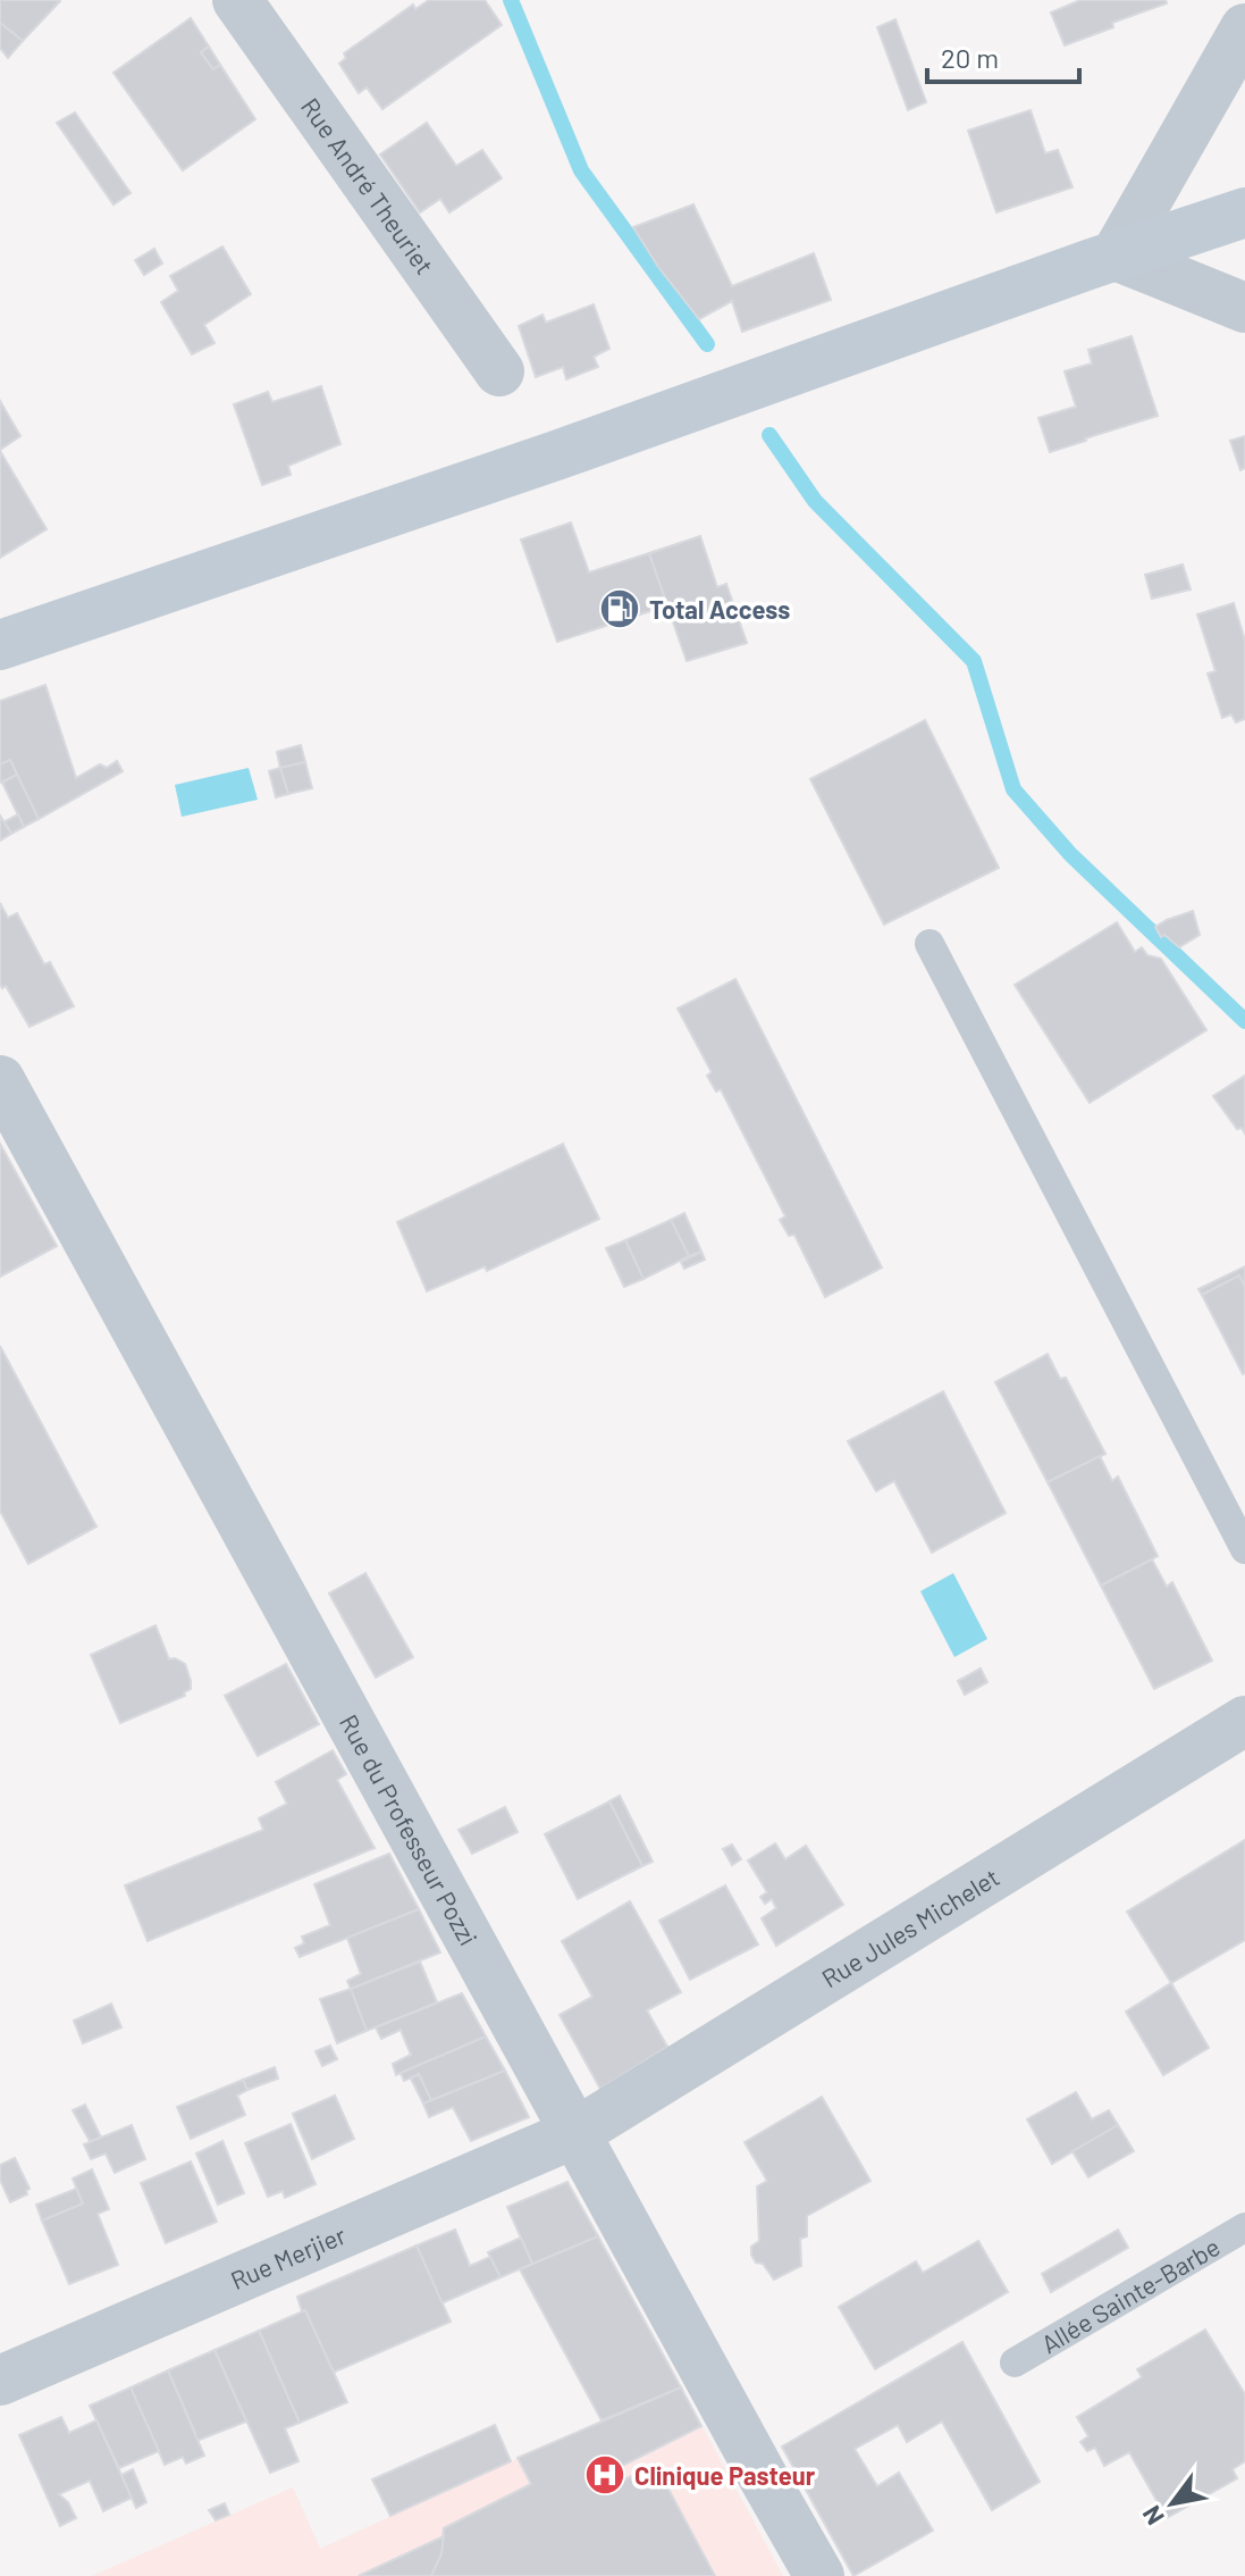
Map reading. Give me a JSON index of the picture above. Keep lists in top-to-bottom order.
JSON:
{
  "streets": {
    "street": [
      "Rue André Theuriet",
      "Rue du Professeur Pozzi",
      "Rue Jules Michelet",
      "Rue Merjier"
    ],
    "lane": ["Allée Sainte-Barbe"]
  },
  "crossings": [
    ["Rue du Professeur Pozzi", "Rue Jules Michelet"],
    ["Rue du Professeur Pozzi", "Rue Merjier"],
    ["Rue Jules Michelet", "Rue Merjier"]
  ],
  "places": {
    "fuel station": ["Total Access"],
    "hospital": ["Clinique Pasteur"]
  },
  "scale_bar": "20 m",
  "north": "bottom left"
}
